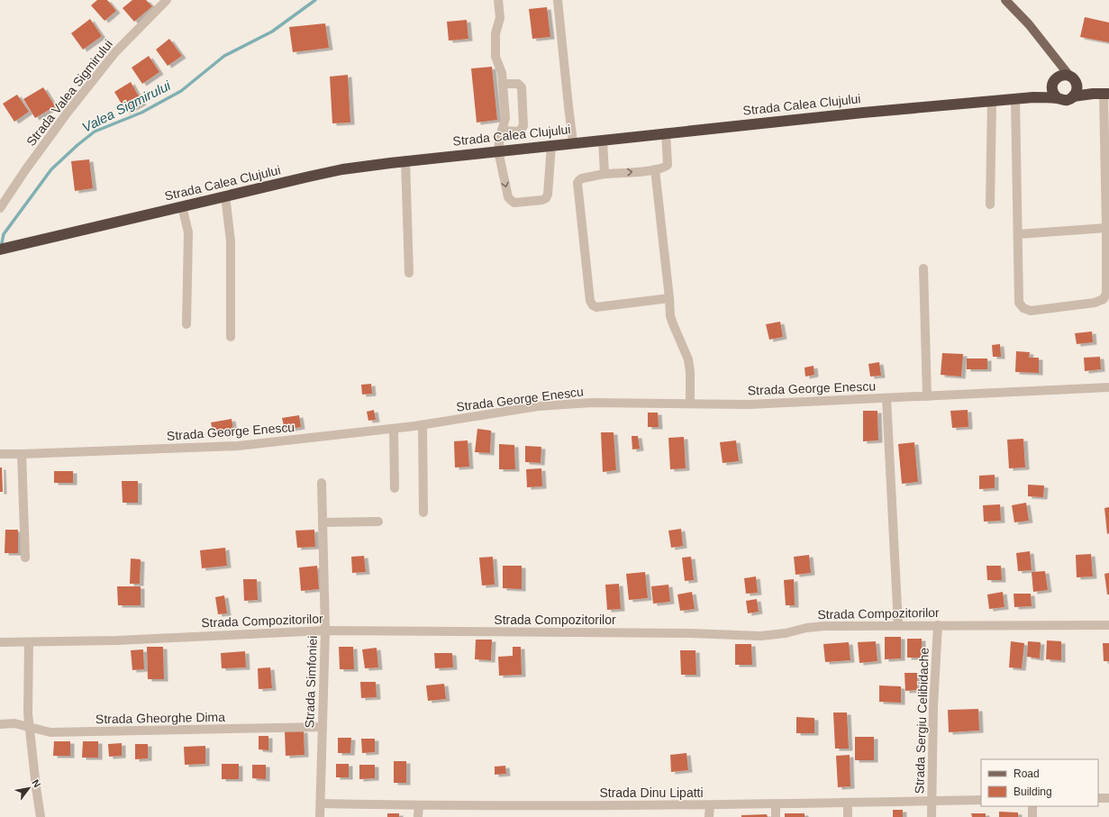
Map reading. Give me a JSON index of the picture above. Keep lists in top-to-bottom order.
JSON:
{
  "streets": {
    "highway": ["Strada Calea Clujului"],
    "street": [
      "Strada Valea Sigmirului",
      "Strada George Enescu",
      "Strada Compozitorilor",
      "Strada Simfoniei",
      "Strada Gheorghe Dima",
      "Strada Sergiu Celibidache",
      "Strada Dinu Lipatti"
    ]
  },
  "crossings": [
    ["Strada Compozitorilor", "Strada Simfoniei"],
    ["Strada Compozitorilor", "Strada Sergiu Celibidache"],
    ["Strada Simfoniei", "Strada Gheorghe Dima"],
    ["Strada Simfoniei", "Strada Dinu Lipatti"],
    ["Strada Sergiu Celibidache", "Strada Dinu Lipatti"]
  ],
  "water": ["Valea Sigmirului"],
  "legend": ["Road", "Building"],
  "north": "top right"
}
